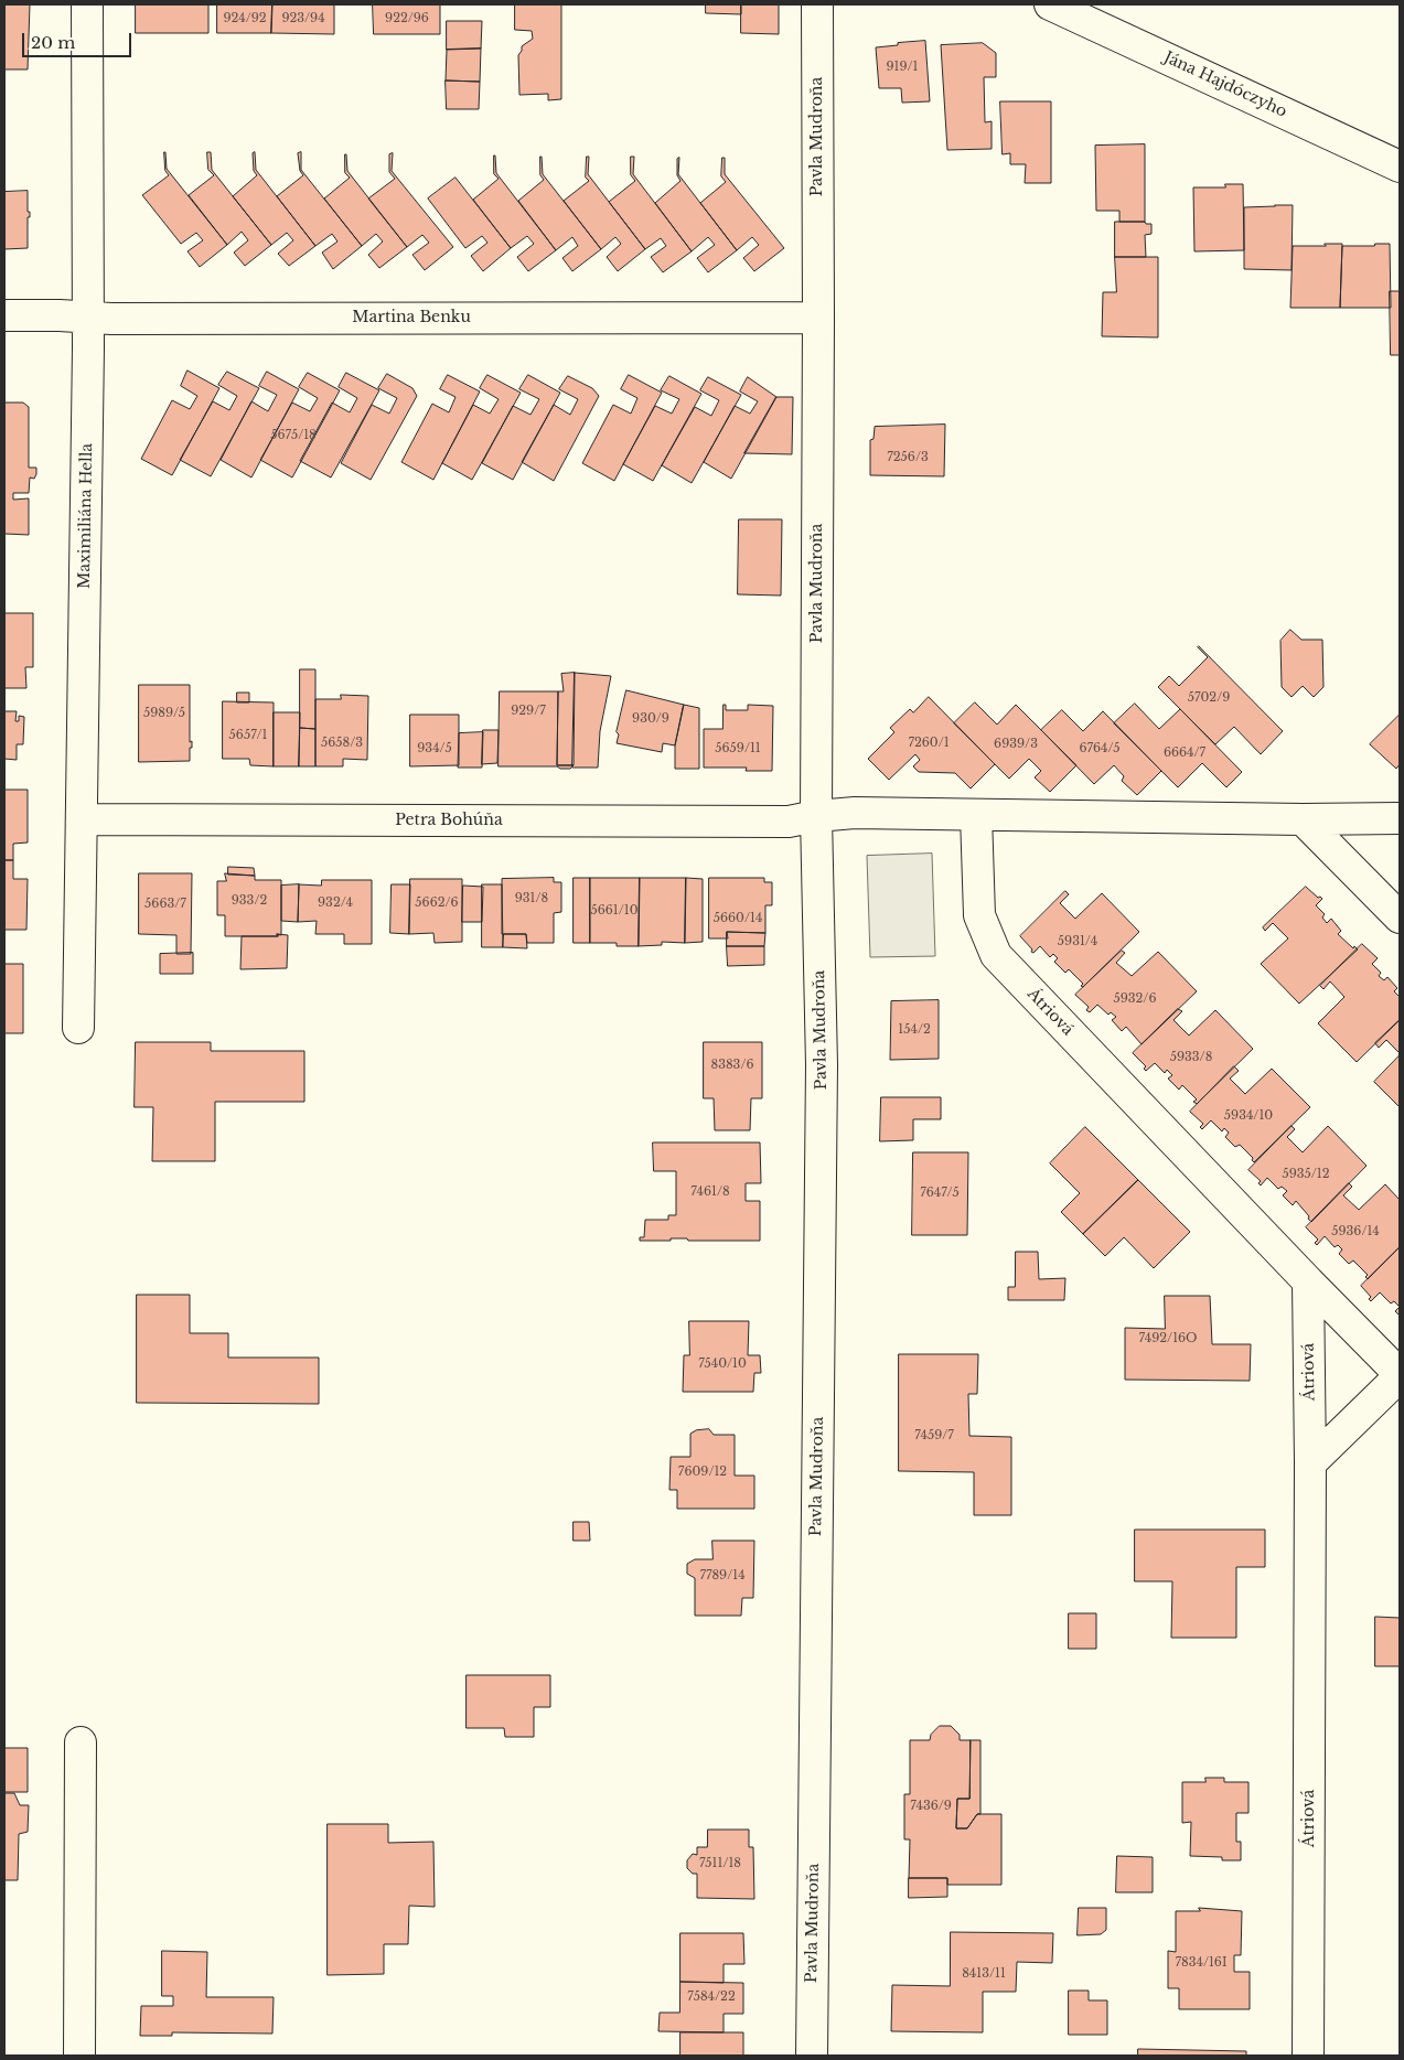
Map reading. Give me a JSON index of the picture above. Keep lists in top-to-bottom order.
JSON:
{
  "streets": {
    "street": [
      "Jána Hajdóczyho",
      "Pavla Mudroňa",
      "Martina Benku",
      "Maximiliána Hella",
      "Petra Bohúňa",
      "Átriová"
    ]
  },
  "crossings": [
    ["Pavla Mudroňa", "Martina Benku"],
    ["Pavla Mudroňa", "Petra Bohúňa"],
    ["Martina Benku", "Maximiliána Hella"],
    ["Maximiliána Hella", "Petra Bohúňa"]
  ],
  "house_numbers": [
    "924/92",
    "923/94",
    "922/96",
    "919/1",
    "5675/18",
    "7256/3",
    "5702/9",
    "929/7",
    "5989/5",
    "930/9",
    "5657/1",
    "5658/3",
    "7260/1",
    "6939/3",
    "934/5",
    "5659/11",
    "6764/5",
    "6664/7",
    "931/8",
    "933/2",
    "932/4",
    "5662/6",
    "5663/7",
    "5661/10",
    "5660/14",
    "5931/4",
    "5932/6",
    "154/2",
    "5933/8",
    "8383/6",
    "5934/10",
    "5935/12",
    "7461/8",
    "7647/5",
    "5936/14",
    "7492/16O",
    "7540/10",
    "7459/7",
    "7609/12",
    "7789/14",
    "7436/9",
    "7511/18",
    "7834/16I",
    "8413/11",
    "7584/22"
  ],
  "scale_bar": "20 m"
}
